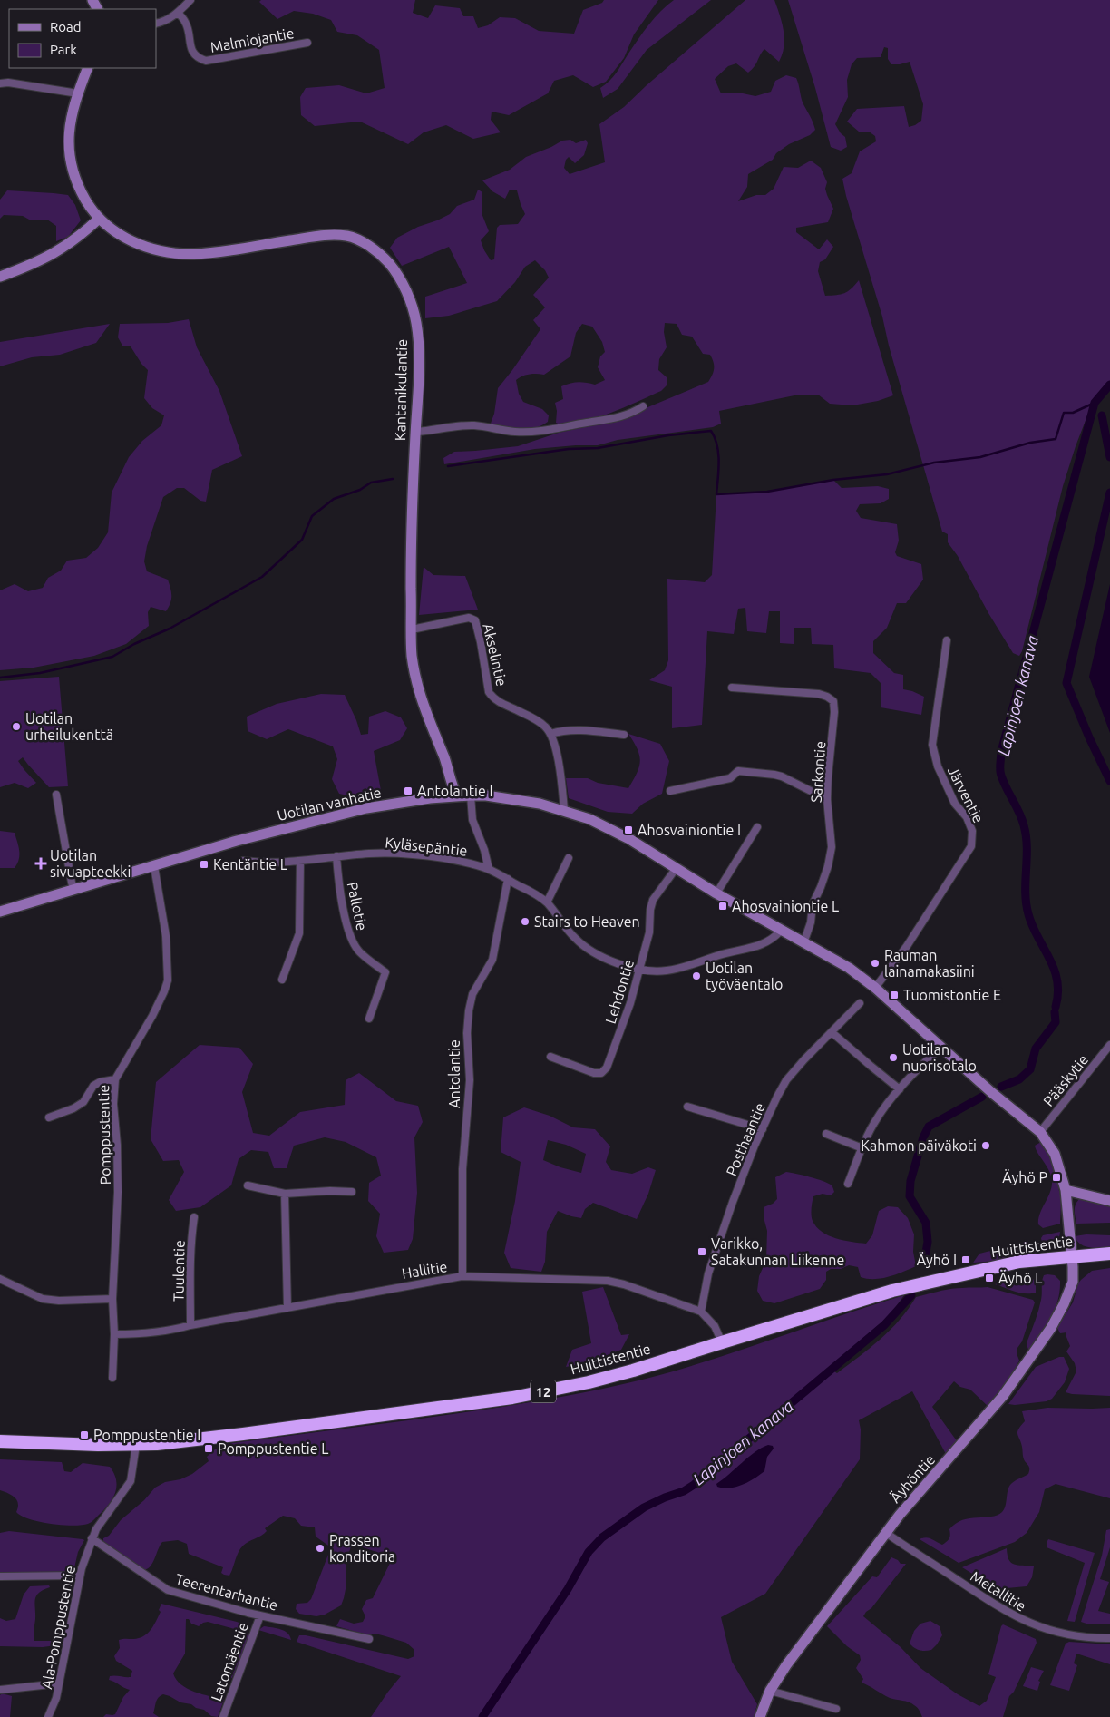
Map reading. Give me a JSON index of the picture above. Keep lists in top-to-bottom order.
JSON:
{
  "streets": {
    "highway": ["Huittistentie", "12"],
    "main road": ["Kantanikulantie", "Uotilan vanhatie", "Äyhöntie"],
    "street": [
      "Malmiojantie",
      "Akselintie",
      "Sarkontie",
      "Järventie",
      "Kyläsepäntie",
      "Pallotie",
      "Lehdontie",
      "Antolantie",
      "Pääskytie",
      "Pomppustentie",
      "Posthaantie",
      "Hallitie",
      "Tuulentie",
      "Metallitie",
      "Teerentarhantie",
      "Ala-Pomppustentie",
      "Latomäentie"
    ]
  },
  "crossings": [
    ["Kantanikulantie", "Akselintie"],
    ["Kantanikulantie", "Uotilan vanhatie"],
    ["Sarkontie", "Uotilan vanhatie"],
    ["Järventie", "Uotilan vanhatie"],
    ["Uotilan vanhatie", "Kyläsepäntie"],
    ["Uotilan vanhatie", "Lehdontie"],
    ["Uotilan vanhatie", "Pääskytie"],
    ["Uotilan vanhatie", "Pomppustentie"],
    ["Uotilan vanhatie", "Huittistentie"],
    ["Uotilan vanhatie", "Äyhöntie"],
    ["Kyläsepäntie", "Pallotie"],
    ["Kyläsepäntie", "Lehdontie"],
    ["Kyläsepäntie", "Antolantie"],
    ["Antolantie", "Hallitie"],
    ["Pomppustentie", "Hallitie"],
    ["Posthaantie", "Hallitie"],
    ["Huittistentie", "Hallitie"],
    ["Huittistentie", "Äyhöntie"],
    ["Huittistentie", "Ala-Pomppustentie"],
    ["Hallitie", "Tuulentie"],
    ["Äyhöntie", "Metallitie"],
    ["Teerentarhantie", "Ala-Pomppustentie"],
    ["Teerentarhantie", "Latomäentie"]
  ],
  "water": ["Lapinjoen kanava"],
  "places": {
    "other": [
      "Uotilan urheilukenttä",
      "Stairs to Heaven",
      "Rauman lainamakasiini",
      "Uotilan työväentalo",
      "Uotilan nuorisotalo",
      "Kahmon päiväkoti",
      "Prassen konditoria"
    ],
    "transit": [
      "Antolantie I",
      "Ahosvainiontie I",
      "Kentäntie L",
      "Ahosvainiontie L",
      "Tuomistontie E",
      "Äyhö P",
      "Varikko, Satakunnan Liikenne",
      "Äyhö I",
      "Äyhö L",
      "Pomppustentie I",
      "Pomppustentie L"
    ],
    "health": ["Uotilan sivuapteekki"]
  },
  "legend": ["Road", "Park"]
}
